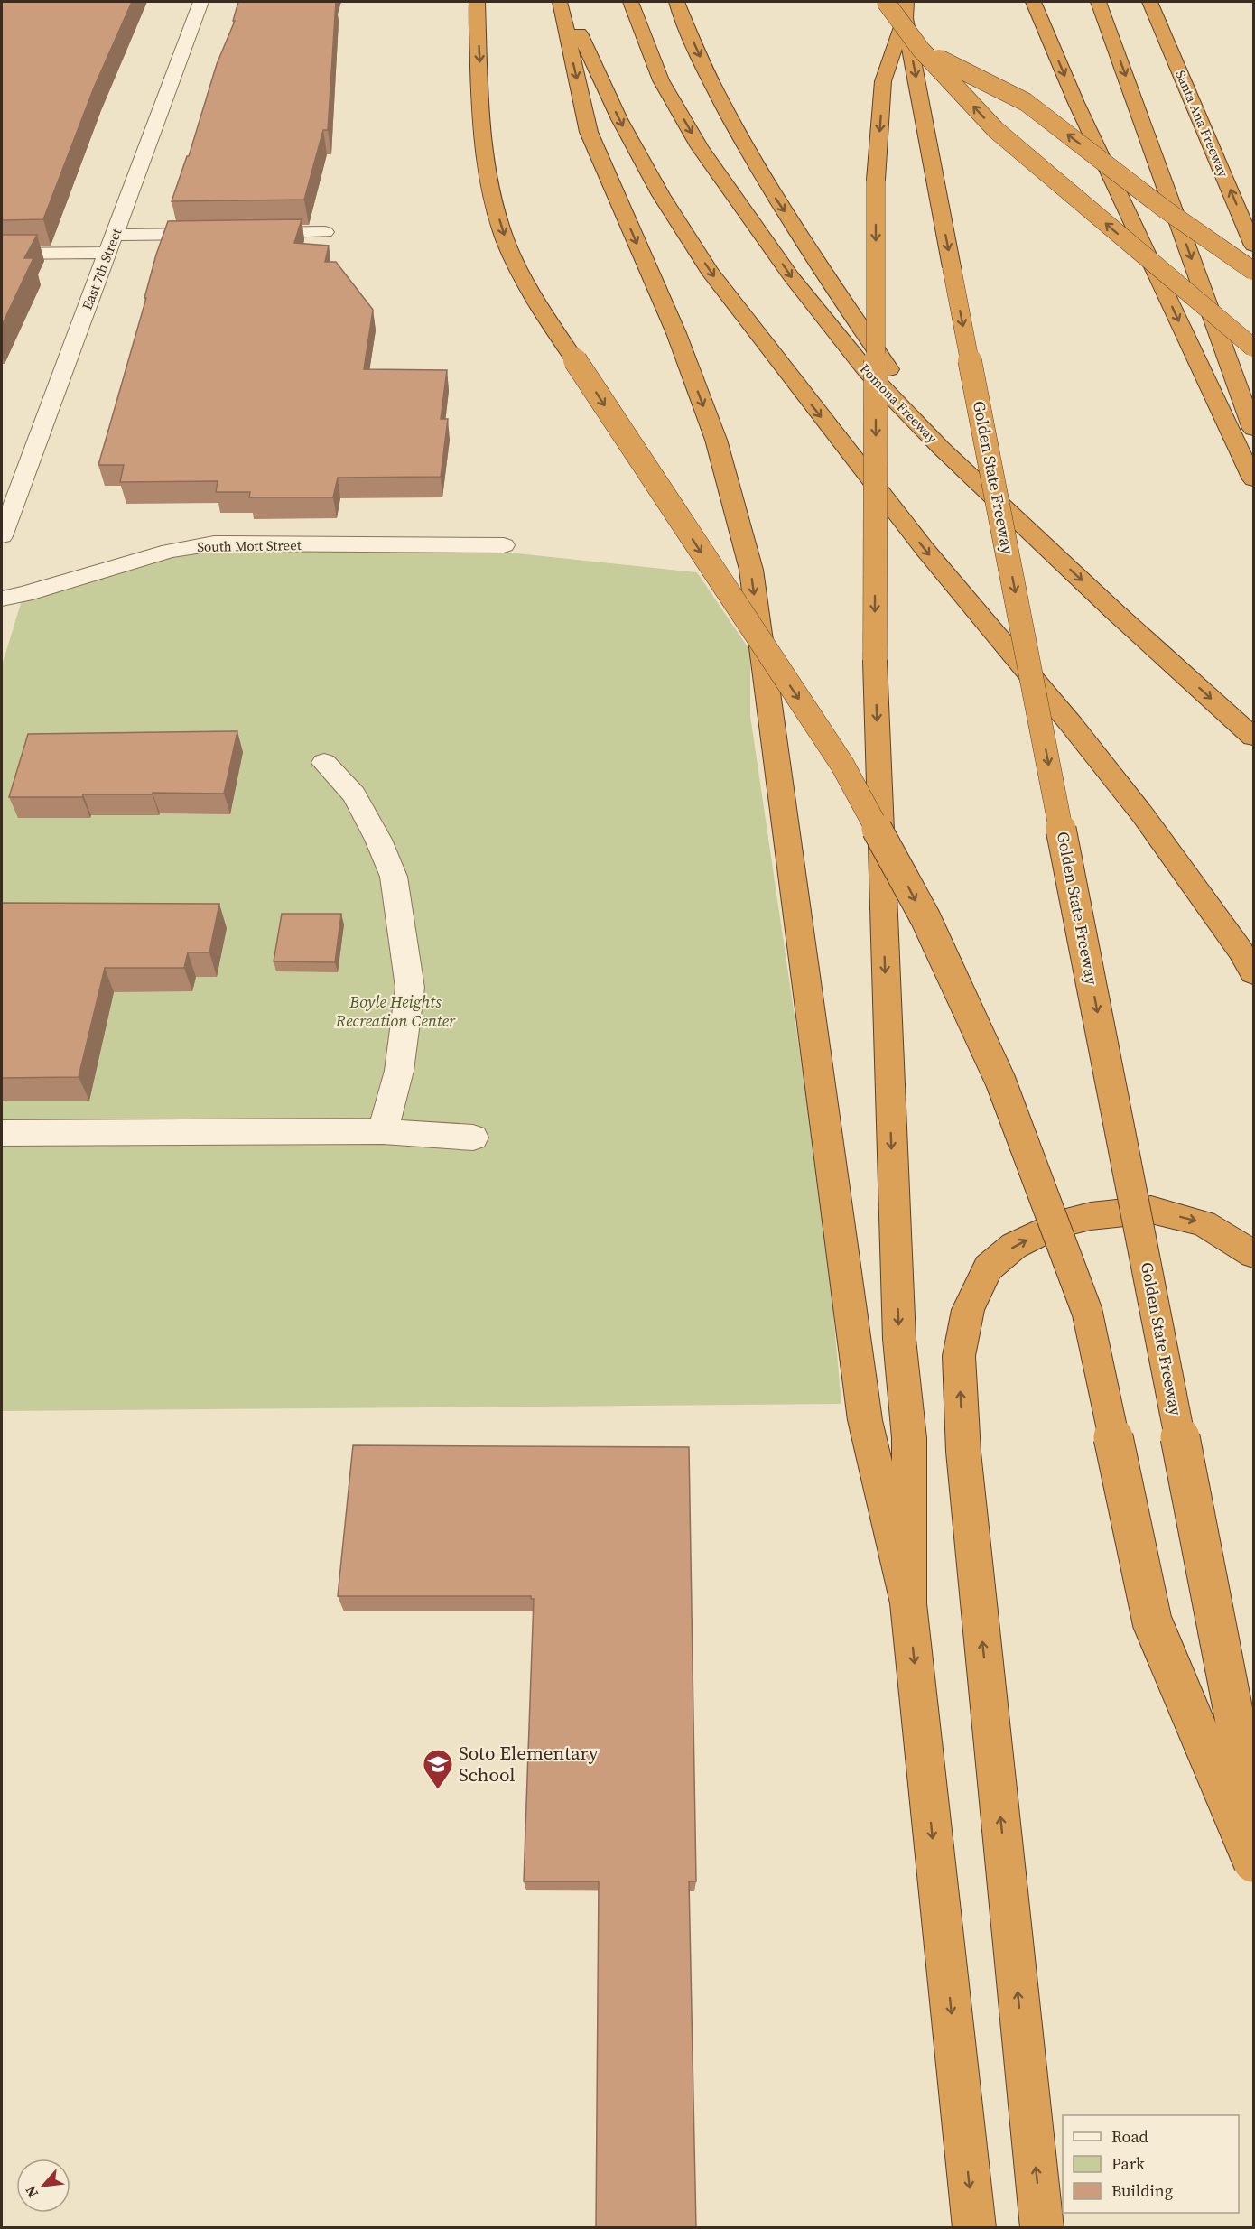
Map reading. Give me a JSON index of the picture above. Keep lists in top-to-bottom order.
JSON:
{
  "streets": {
    "highway": ["Santa Ana Freeway", "Pomona Freeway", "Golden State Freeway"],
    "street": ["East 7th Street", "South Mott Street"]
  },
  "parks": ["Boyle Heights Recreation Center"],
  "places": {
    "school or university": ["Soto Elementary School"]
  },
  "legend": ["Road", "Park", "Building"],
  "north": "bottom left"
}
